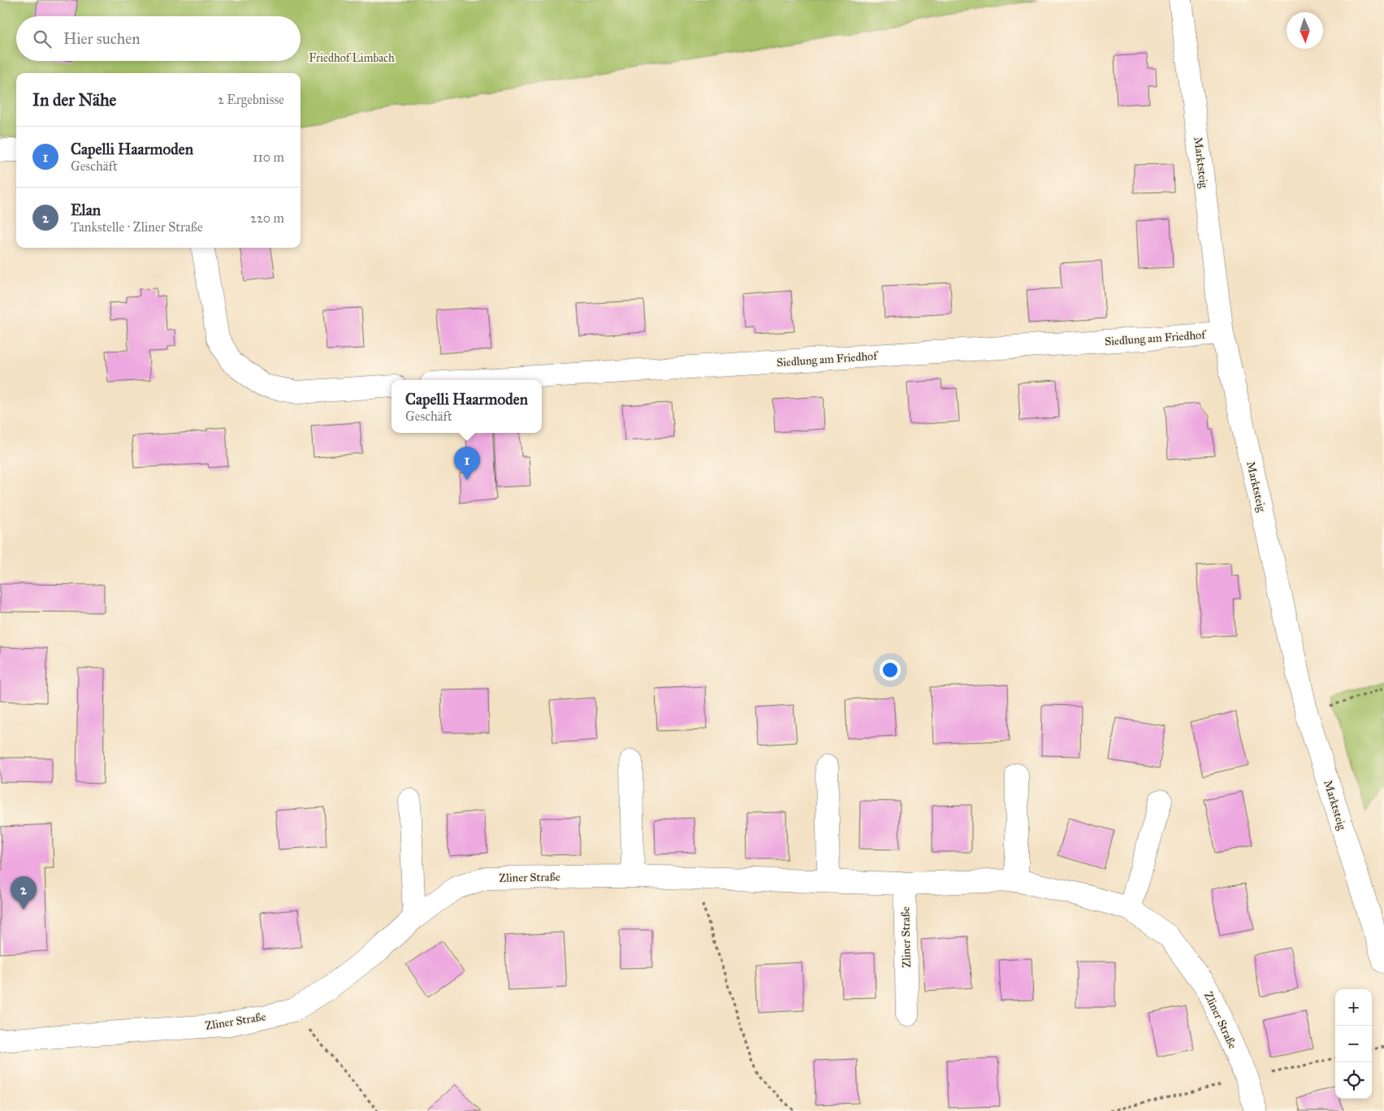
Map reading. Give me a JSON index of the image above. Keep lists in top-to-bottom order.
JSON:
{
  "streets": {
    "street": ["Marktsteig", "Siedlung am Friedhof", "Zliner Straße"]
  },
  "crossings": [
    ["Marktsteig", "Siedlung am Friedhof"]
  ],
  "parks": ["Friedhof Limbach"],
  "north": "bottom",
  "page": {
    "search": "Hier suchen",
    "heading": ["In der Nähe", "2 Ergebnisse"],
    "list": [
      {
        "mark": "1",
        "name": "Capelli Haarmoden",
        "note": "Geschäft",
        "value": "110 m"
      },
      {
        "mark": "2",
        "name": "Elan",
        "note": "Tankstelle · Zliner Straße",
        "value": "220 m"
      }
    ],
    "popup": ["Capelli Haarmoden", "Geschäft"],
    "pins": ["1", "2"],
    "map_buttons": ["+", "−"]
  }
}
